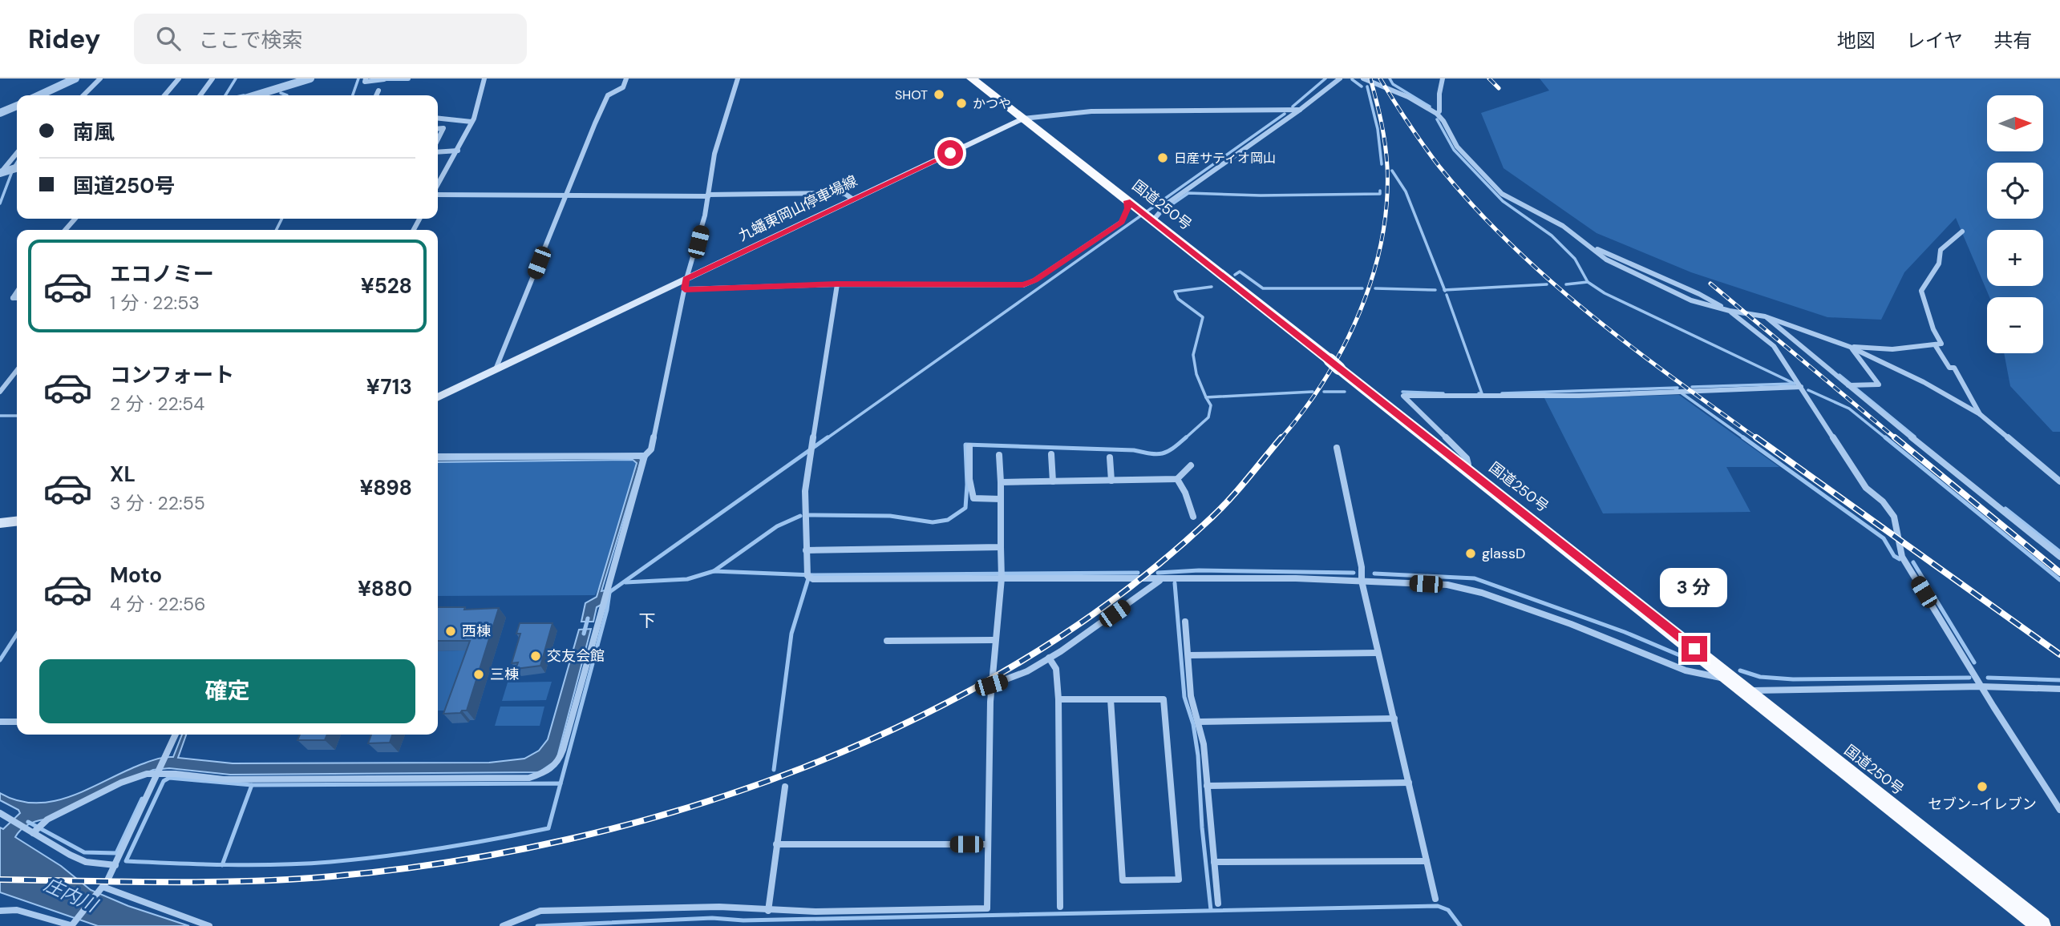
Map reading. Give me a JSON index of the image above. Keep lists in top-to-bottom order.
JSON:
{
  "streets": {
    "highway": ["国道250号"],
    "main road": ["九蟠東岡山停車場線"]
  },
  "crossings": [
    ["国道250号", "九蟠東岡山停車場線"]
  ],
  "districts": ["下"],
  "water": ["庄内川"],
  "places": [
    "SHOT",
    "かつや",
    "日産サティオ岡山",
    "glassD",
    "西棟",
    "交友会館",
    "三棟",
    "セブン-イレブン"
  ],
  "north": "right",
  "page": {
    "header": "Ridey",
    "search": "ここで検索",
    "nav": ["地図", "レイヤ", "共有"],
    "map_buttons": ["+", "−"],
    "banner": ["南風", "国道250号"],
    "list": [
      {
        "name": "エコノミー",
        "note": "1 分 · 22:53",
        "value": "¥528"
      },
      {
        "name": "コンフォート",
        "note": "2 分 · 22:54",
        "value": "¥713"
      },
      {
        "name": "XL",
        "note": "3 分 · 22:55",
        "value": "¥898"
      },
      {
        "name": "Moto",
        "note": "4 分 · 22:56",
        "value": "¥880"
      }
    ],
    "bubble": "3 分",
    "buttons": "確定"
  }
}
